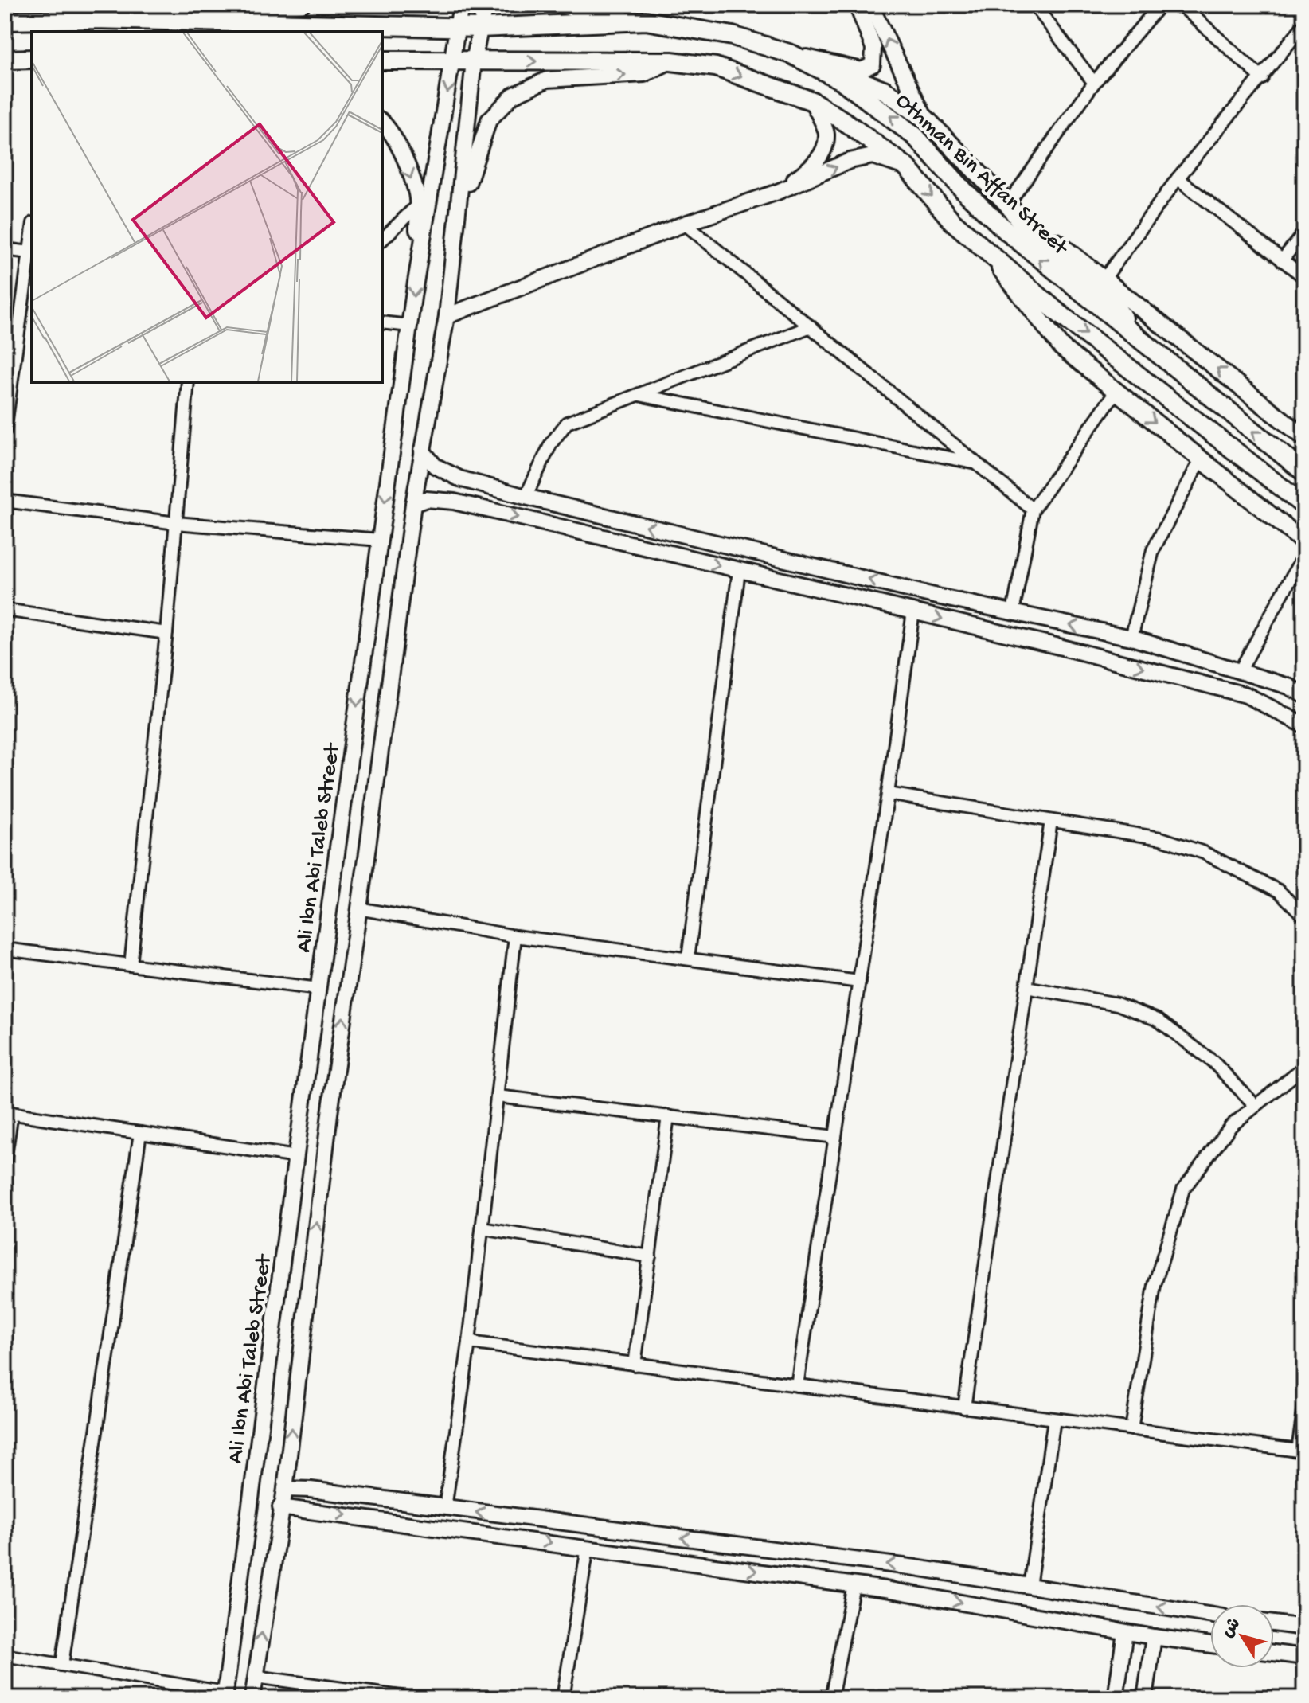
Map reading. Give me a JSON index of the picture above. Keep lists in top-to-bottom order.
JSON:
{
  "streets": {
    "main road": ["Othman Bin Affan Street"],
    "street": ["Ali Ibn Abi Taleb Street"]
  },
  "crossings": [
    ["Othman Bin Affan Street", "Ali Ibn Abi Taleb Street"]
  ],
  "north": "top left"
}
